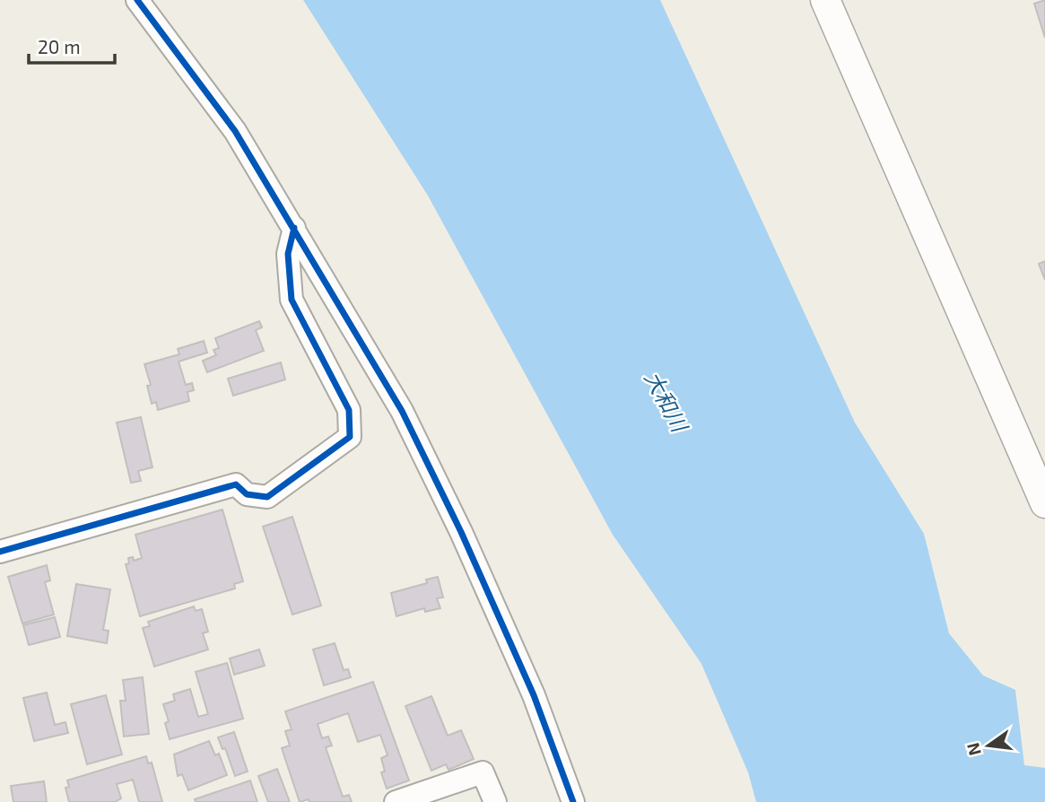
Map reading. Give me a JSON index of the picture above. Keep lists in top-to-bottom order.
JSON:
{
  "water": ["大和川"],
  "scale_bar": "20 m",
  "north": "left"
}
